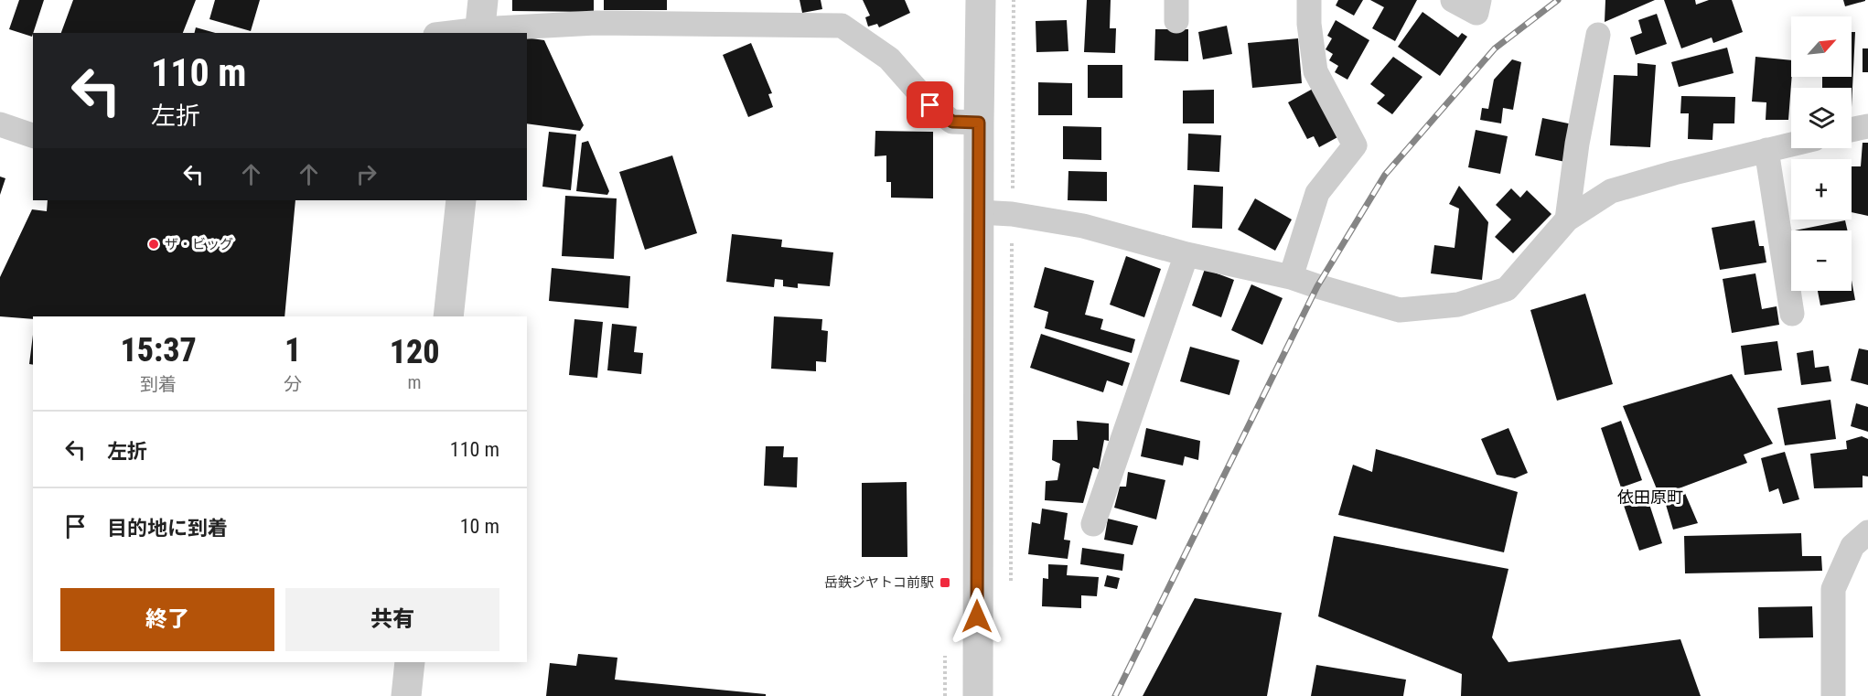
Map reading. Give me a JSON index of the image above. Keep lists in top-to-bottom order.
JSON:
{
  "districts": ["依田原町"],
  "places": {
    "other": ["ザ・ビッグ"],
    "transit": ["岳鉄ジヤトコ前駅"]
  },
  "north": "top right",
  "page": {
    "map_buttons": ["+", "−"],
    "turn": ["110 m", "左折"],
    "eta": [
      "15:37",
      "到着",
      "1",
      "分",
      "120",
      "m"
    ],
    "list": [
      {
        "name": "左折",
        "value": "110 m"
      },
      {
        "name": "目的地に到着",
        "value": "10 m"
      }
    ],
    "buttons": ["終了", "共有"]
  }
}
